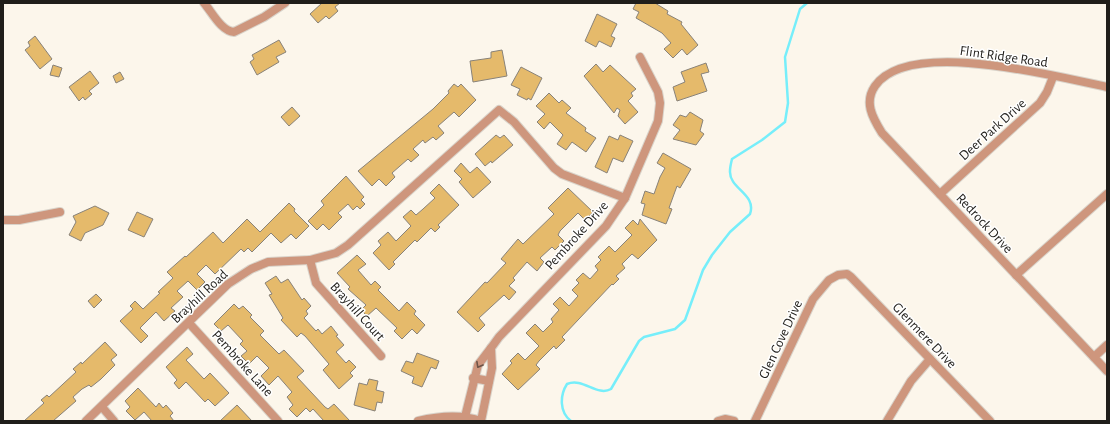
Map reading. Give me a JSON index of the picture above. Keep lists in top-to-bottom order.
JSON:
{
  "streets": {
    "street": [
      "Flint Ridge Road",
      "Deer Park Drive",
      "Redrock Drive",
      "Pembroke Drive",
      "Brayhill Road",
      "Brayhill Court",
      "Glenmere Drive",
      "Glen Cove Drive",
      "Pembroke Lane"
    ]
  },
  "crossings": [
    ["Flint Ridge Road", "Deer Park Drive"],
    ["Flint Ridge Road", "Redrock Drive"],
    ["Deer Park Drive", "Redrock Drive"],
    ["Pembroke Drive", "Brayhill Road"],
    ["Brayhill Road", "Brayhill Court"],
    ["Brayhill Road", "Pembroke Lane"],
    ["Glenmere Drive", "Glen Cove Drive"]
  ]
}
